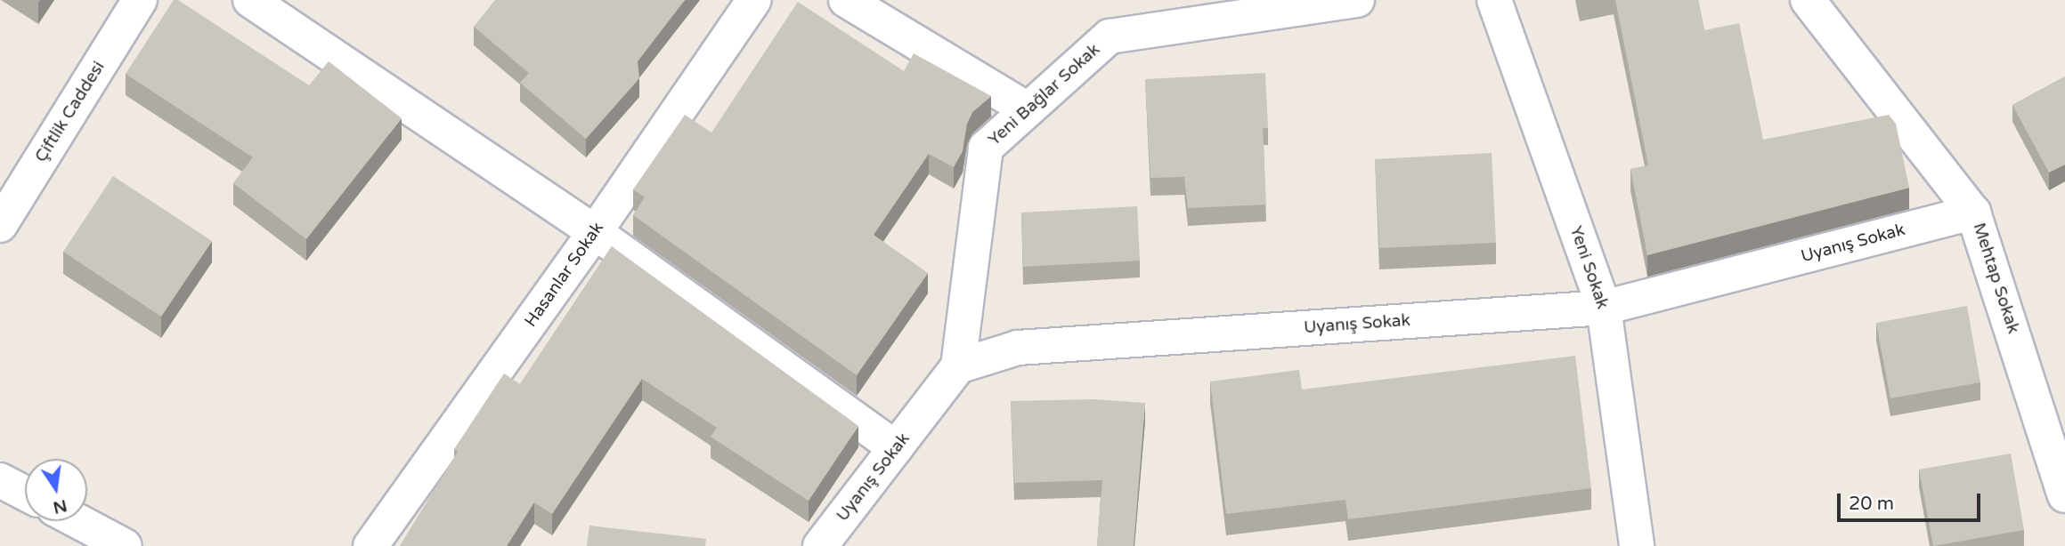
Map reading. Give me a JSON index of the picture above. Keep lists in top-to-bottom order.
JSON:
{
  "streets": {
    "street": [
      "Yeni Bağlar Sokak",
      "Çiftlik Caddesi",
      "Uyanış Sokak",
      "Yeni Sokak",
      "Hasanlar Sokak",
      "Mehtap Sokak"
    ]
  },
  "crossings": [
    ["Yeni Bağlar Sokak", "Uyanış Sokak"],
    ["Uyanış Sokak", "Yeni Sokak"],
    ["Uyanış Sokak", "Mehtap Sokak"]
  ],
  "scale_bar": "20 m",
  "north": "bottom"
}
